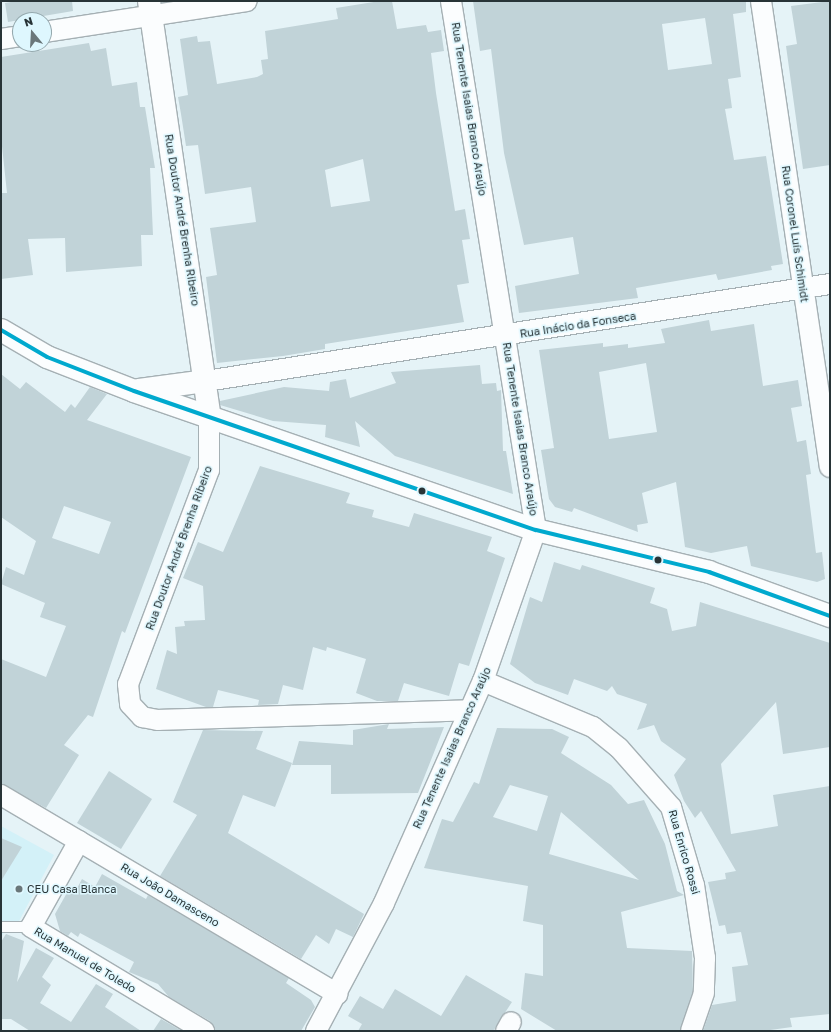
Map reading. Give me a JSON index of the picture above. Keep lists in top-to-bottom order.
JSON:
{
  "streets": {
    "street": [
      "Rua Tenente Isaias Branco Araújo",
      "Rua Doutor André Brenha Ribeiro",
      "Rua Coronel Luís Schimidt",
      "Rua Inácio da Fonseca",
      "Rua Enrico Rossi",
      "Rua João Damasceno",
      "Rua Manuel de Toledo"
    ]
  },
  "crossings": [
    ["Rua Tenente Isaias Branco Araújo", "Rua Doutor André Brenha Ribeiro"],
    ["Rua Tenente Isaias Branco Araújo", "Rua Inácio da Fonseca"],
    ["Rua Tenente Isaias Branco Araújo", "Rua Enrico Rossi"],
    ["Rua Tenente Isaias Branco Araújo", "Rua João Damasceno"],
    ["Rua Doutor André Brenha Ribeiro", "Rua Inácio da Fonseca"],
    ["Rua Coronel Luís Schimidt", "Rua Inácio da Fonseca"],
    ["Rua João Damasceno", "Rua Manuel de Toledo"]
  ],
  "places": ["CEU Casa Blanca"],
  "north": "top"
}
